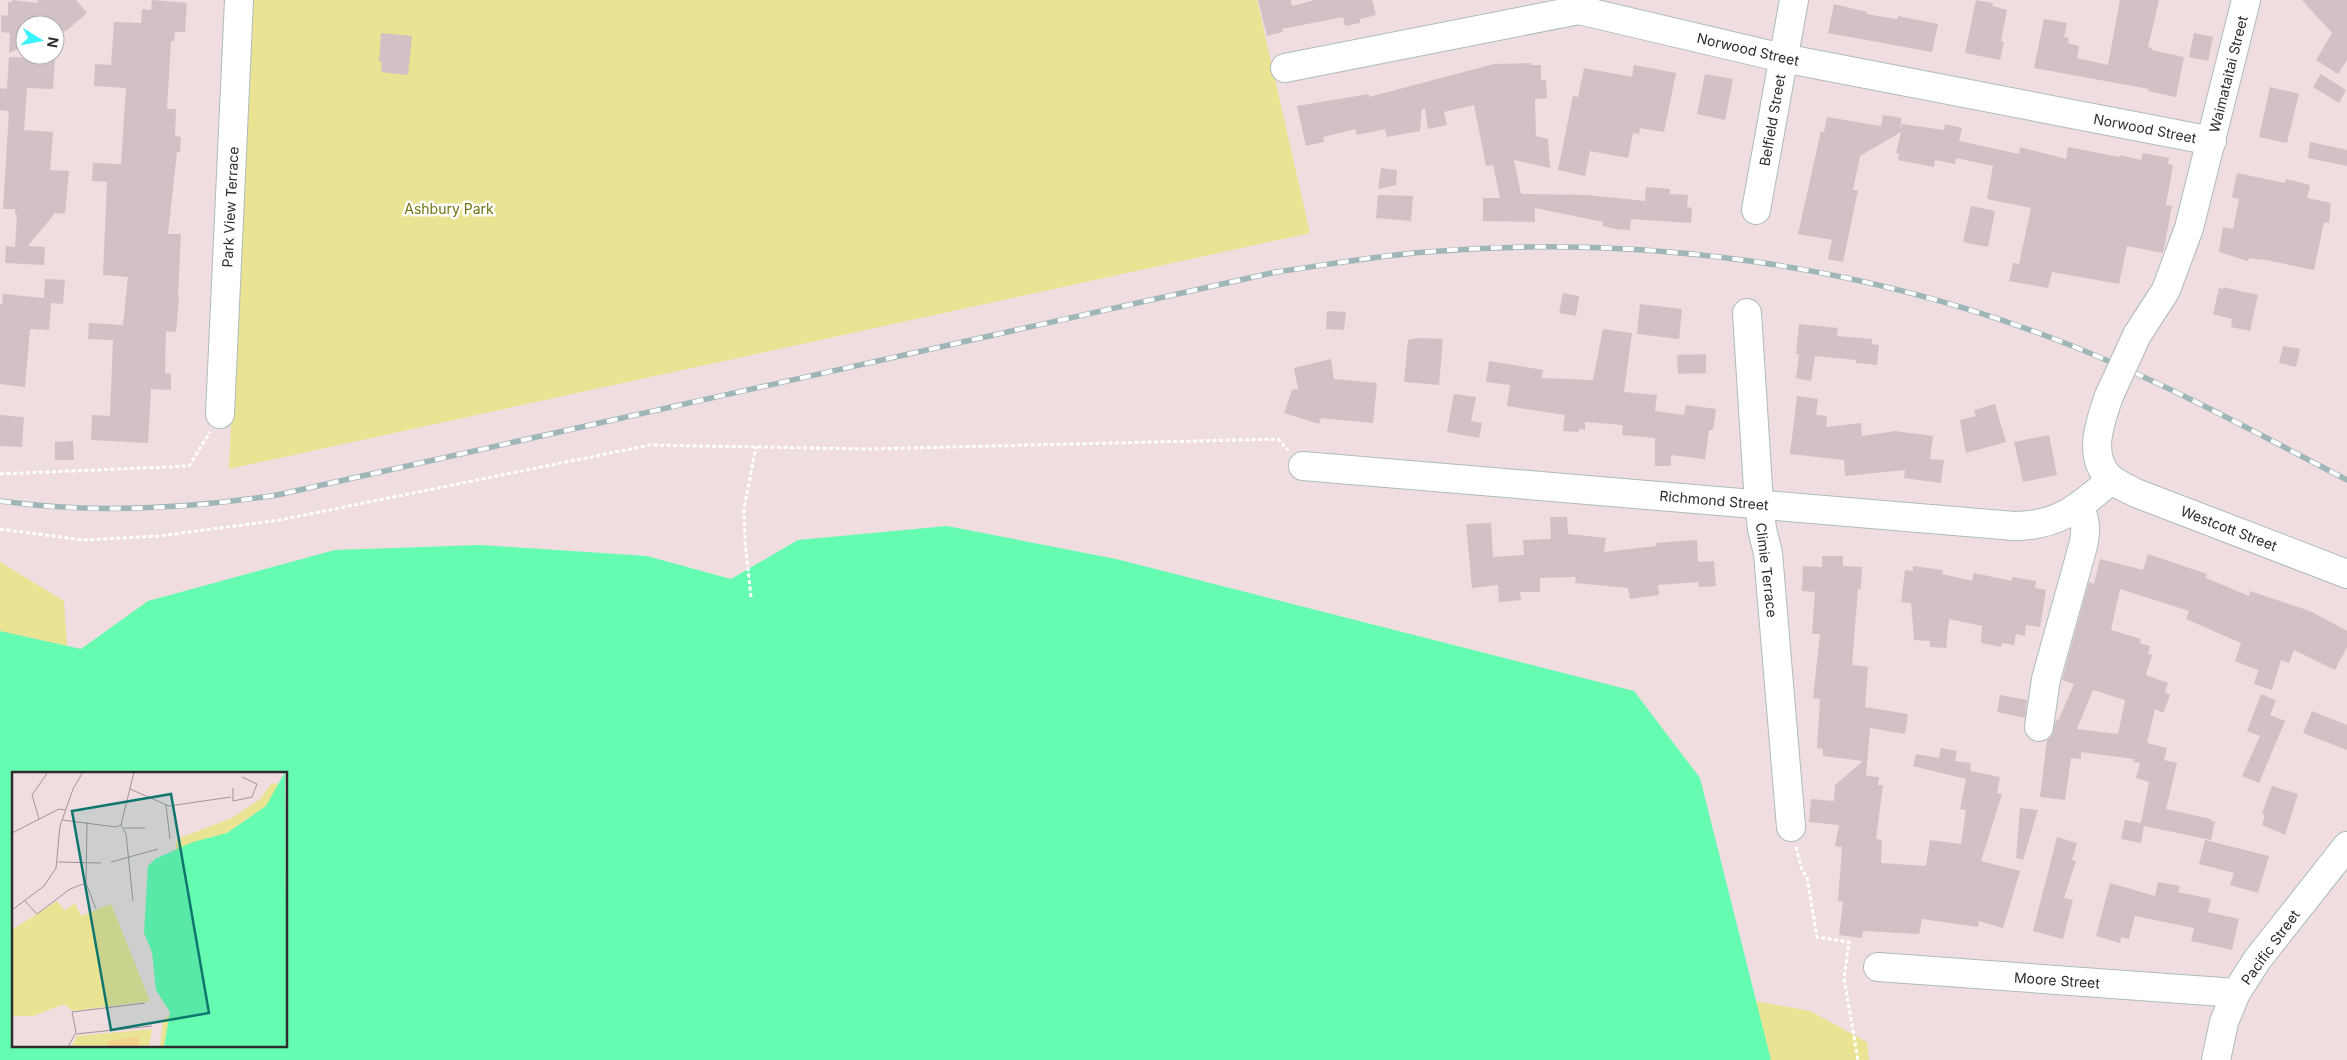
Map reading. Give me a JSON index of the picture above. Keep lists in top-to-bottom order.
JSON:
{
  "streets": {
    "street": [
      "Norwood Street",
      "Waimataitai Street",
      "Belfield Street",
      "Park View Terrace",
      "Richmond Street",
      "Westcott Street",
      "Climie Terrace",
      "Pacific Street",
      "Moore Street"
    ]
  },
  "crossings": [
    ["Norwood Street", "Waimataitai Street"],
    ["Norwood Street", "Belfield Street"],
    ["Waimataitai Street", "Richmond Street"],
    ["Waimataitai Street", "Westcott Street"],
    ["Richmond Street", "Westcott Street"],
    ["Richmond Street", "Climie Terrace"],
    ["Pacific Street", "Moore Street"]
  ],
  "parks": ["Ashbury Park"],
  "north": "right"
}
